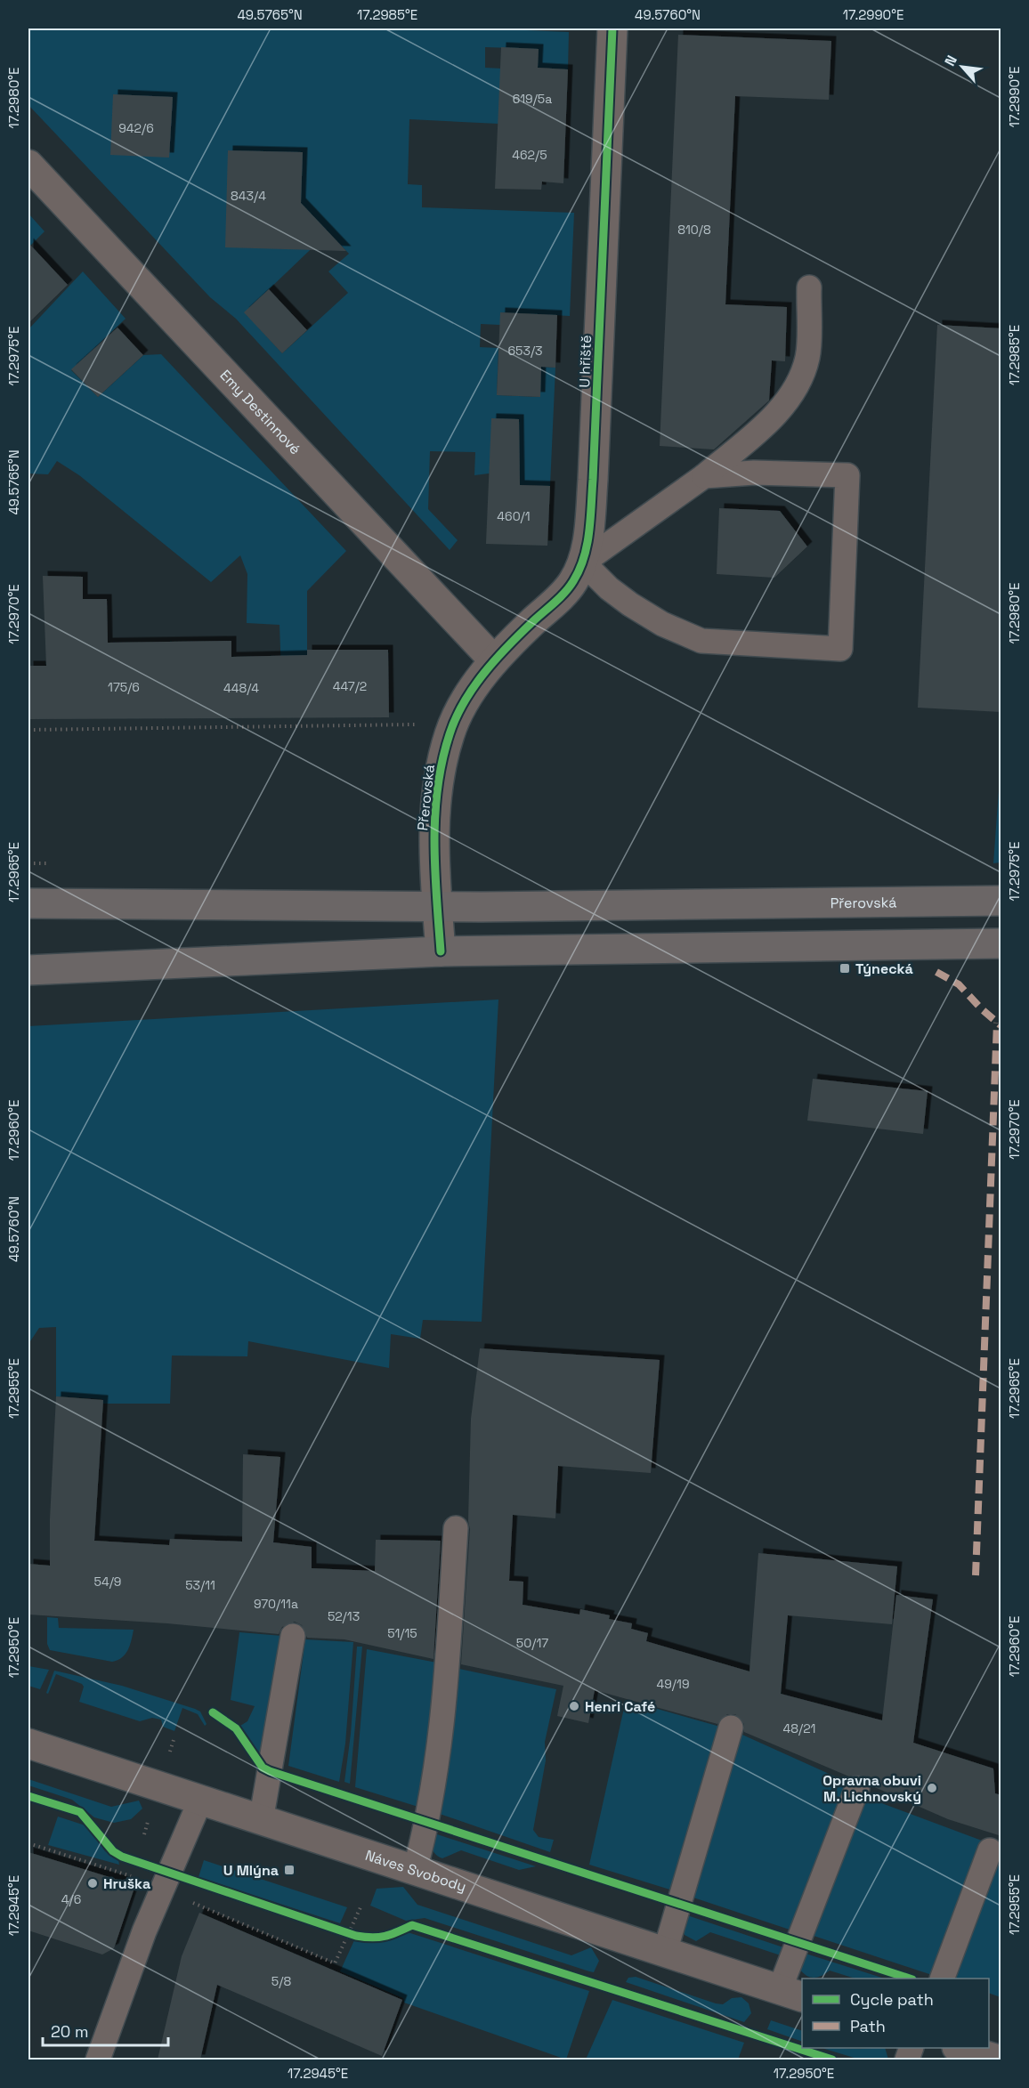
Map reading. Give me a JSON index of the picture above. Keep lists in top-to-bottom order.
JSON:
{
  "streets": {
    "main road": ["Přerovská"],
    "street": ["U hřiště", "Emy Destinnové", "Náves Svobody"]
  },
  "crossings": [
    ["U hřiště", "Emy Destinnové"],
    ["U hřiště", "Přerovská"],
    ["Emy Destinnové", "Přerovská"]
  ],
  "places": {
    "transit": ["Týnecká", "U Mlýna"],
    "other": ["Henri Café", "Opravna obuvi M. Lichnovský", "Hruška"]
  },
  "house_numbers": [
    "619/5a",
    "942/6",
    "462/5",
    "843/4",
    "810/8",
    "653/3",
    "460/1",
    "447/2",
    "175/6",
    "448/4",
    "54/9",
    "53/11",
    "970/11a",
    "52/13",
    "51/15",
    "50/17",
    "49/19",
    "48/21",
    "4/6",
    "5/8"
  ],
  "legend": ["Cycle path", "Path"],
  "scale_bar": "20 m",
  "north": "top left",
  "coordinates": [
    "49.5765°N",
    "17.2985°E",
    "49.5760°N",
    "17.2990°E",
    "17.2980°E",
    "17.2975°E",
    "17.2970°E",
    "17.2965°E",
    "17.2960°E",
    "17.2955°E",
    "17.2950°E",
    "17.2945°E"
  ]
}
